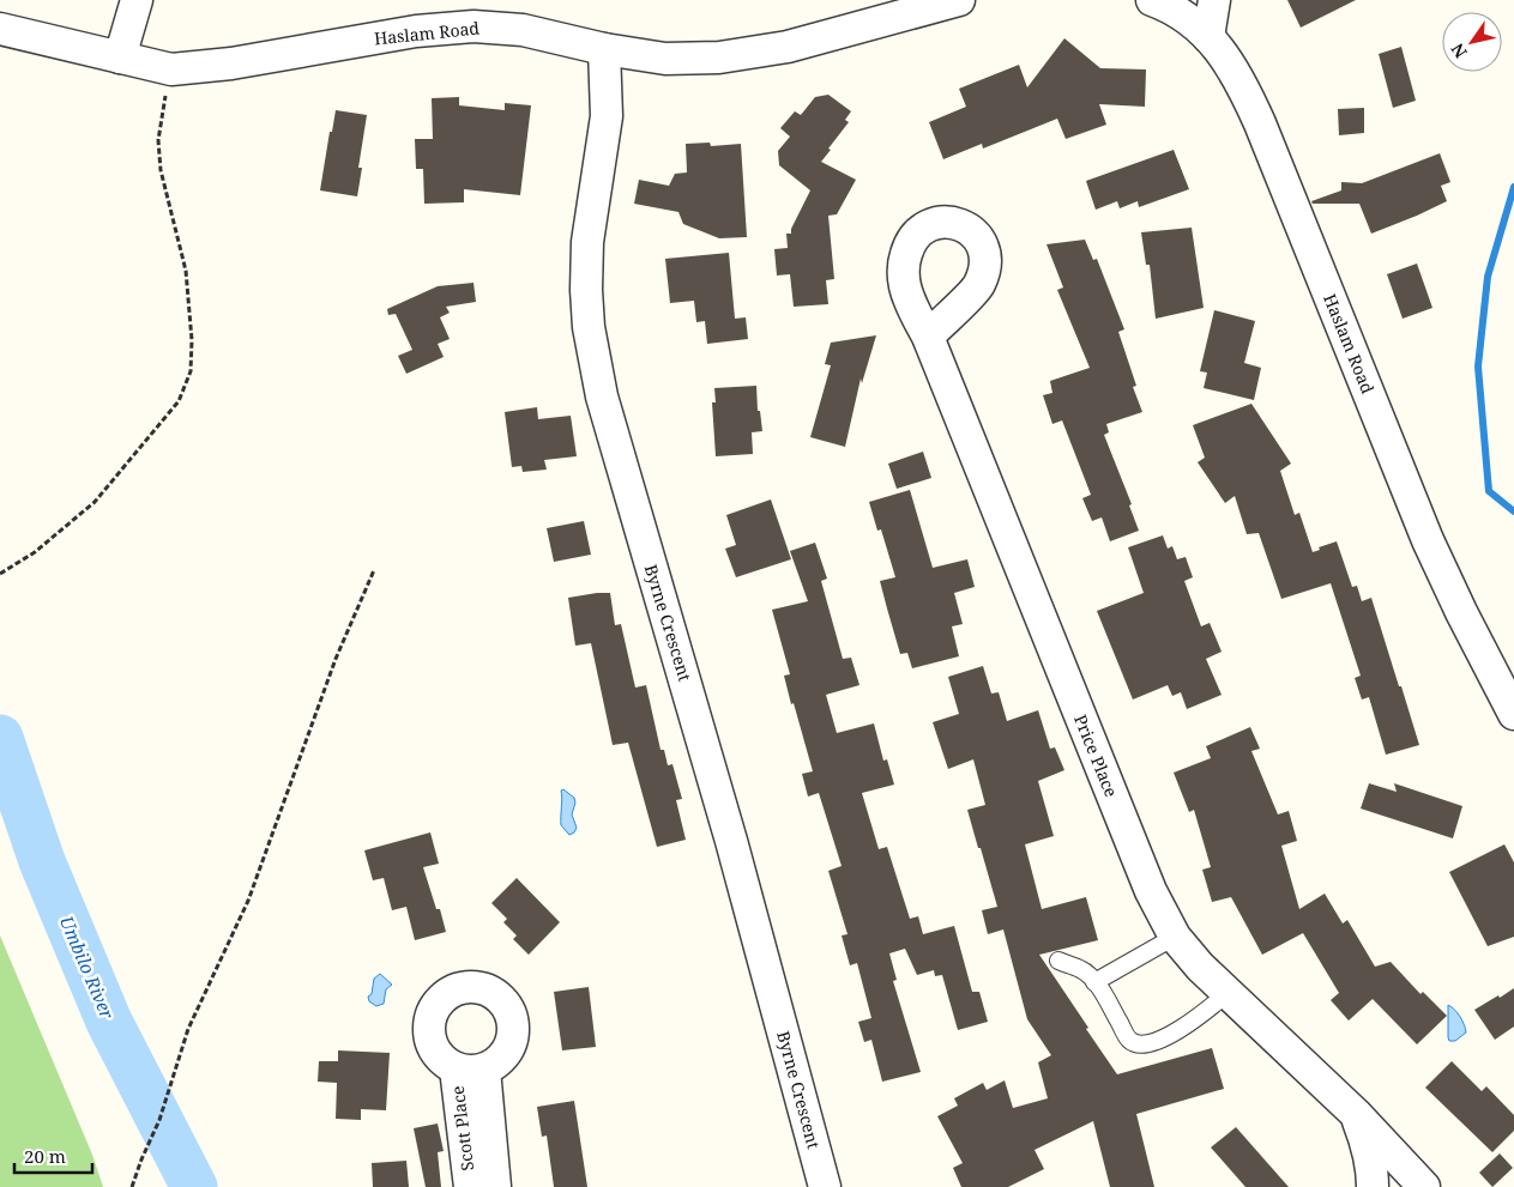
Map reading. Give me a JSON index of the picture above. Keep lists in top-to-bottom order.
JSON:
{
  "streets": {
    "street": [
      "Haslam Road",
      "Byrne Crescent",
      "Price Place",
      "Scott Place"
    ]
  },
  "crossings": [
    ["Haslam Road", "Byrne Crescent"]
  ],
  "water": ["Umbilo River"],
  "scale_bar": "20 m",
  "north": "bottom left"
}
